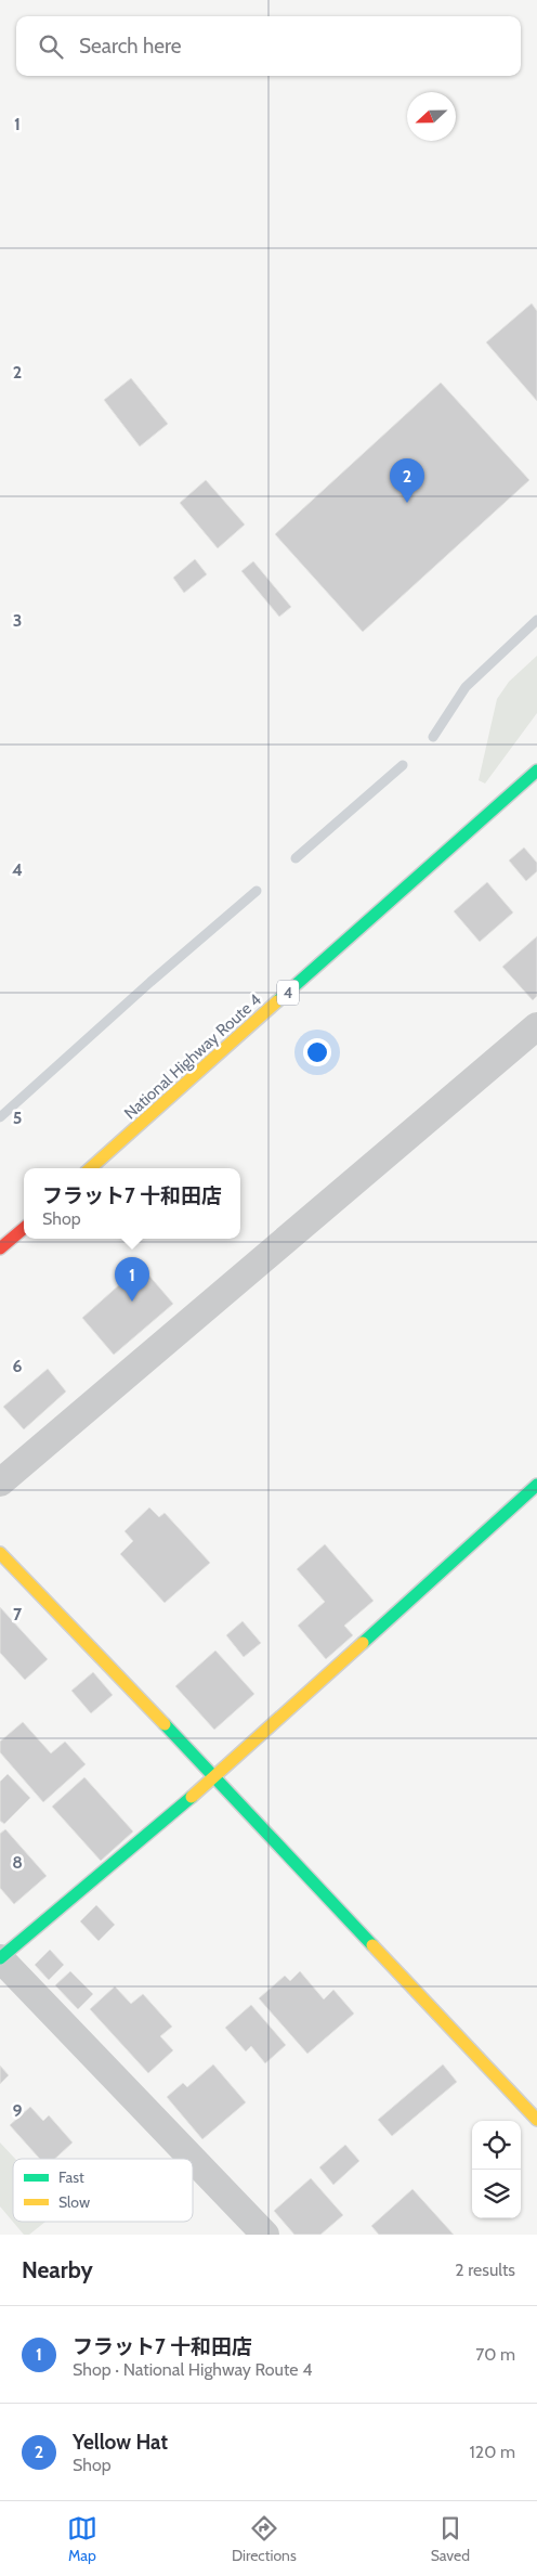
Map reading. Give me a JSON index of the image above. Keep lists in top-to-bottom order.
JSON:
{
  "streets": {
    "main road": ["4", "National Highway Route 4"]
  },
  "legend": ["Fast", "Slow"],
  "north": "left",
  "page": {
    "search": "Search here",
    "pins": ["2", "1"],
    "popup": ["フラット7 十和田店", "Shop"],
    "heading": ["Nearby", "2 results"],
    "list": [
      {
        "mark": "1",
        "name": "フラット7 十和田店",
        "note": "Shop · National Highway Route 4",
        "value": "70 m"
      },
      {
        "mark": "2",
        "name": "Yellow Hat",
        "note": "Shop",
        "value": "120 m"
      }
    ],
    "nav": ["Map", "Directions", "Saved"]
  },
  "grid": {
    "rows": [
      "1",
      "2",
      "3",
      "4",
      "5",
      "6",
      "7",
      "8",
      "9"
    ]
  }
}
